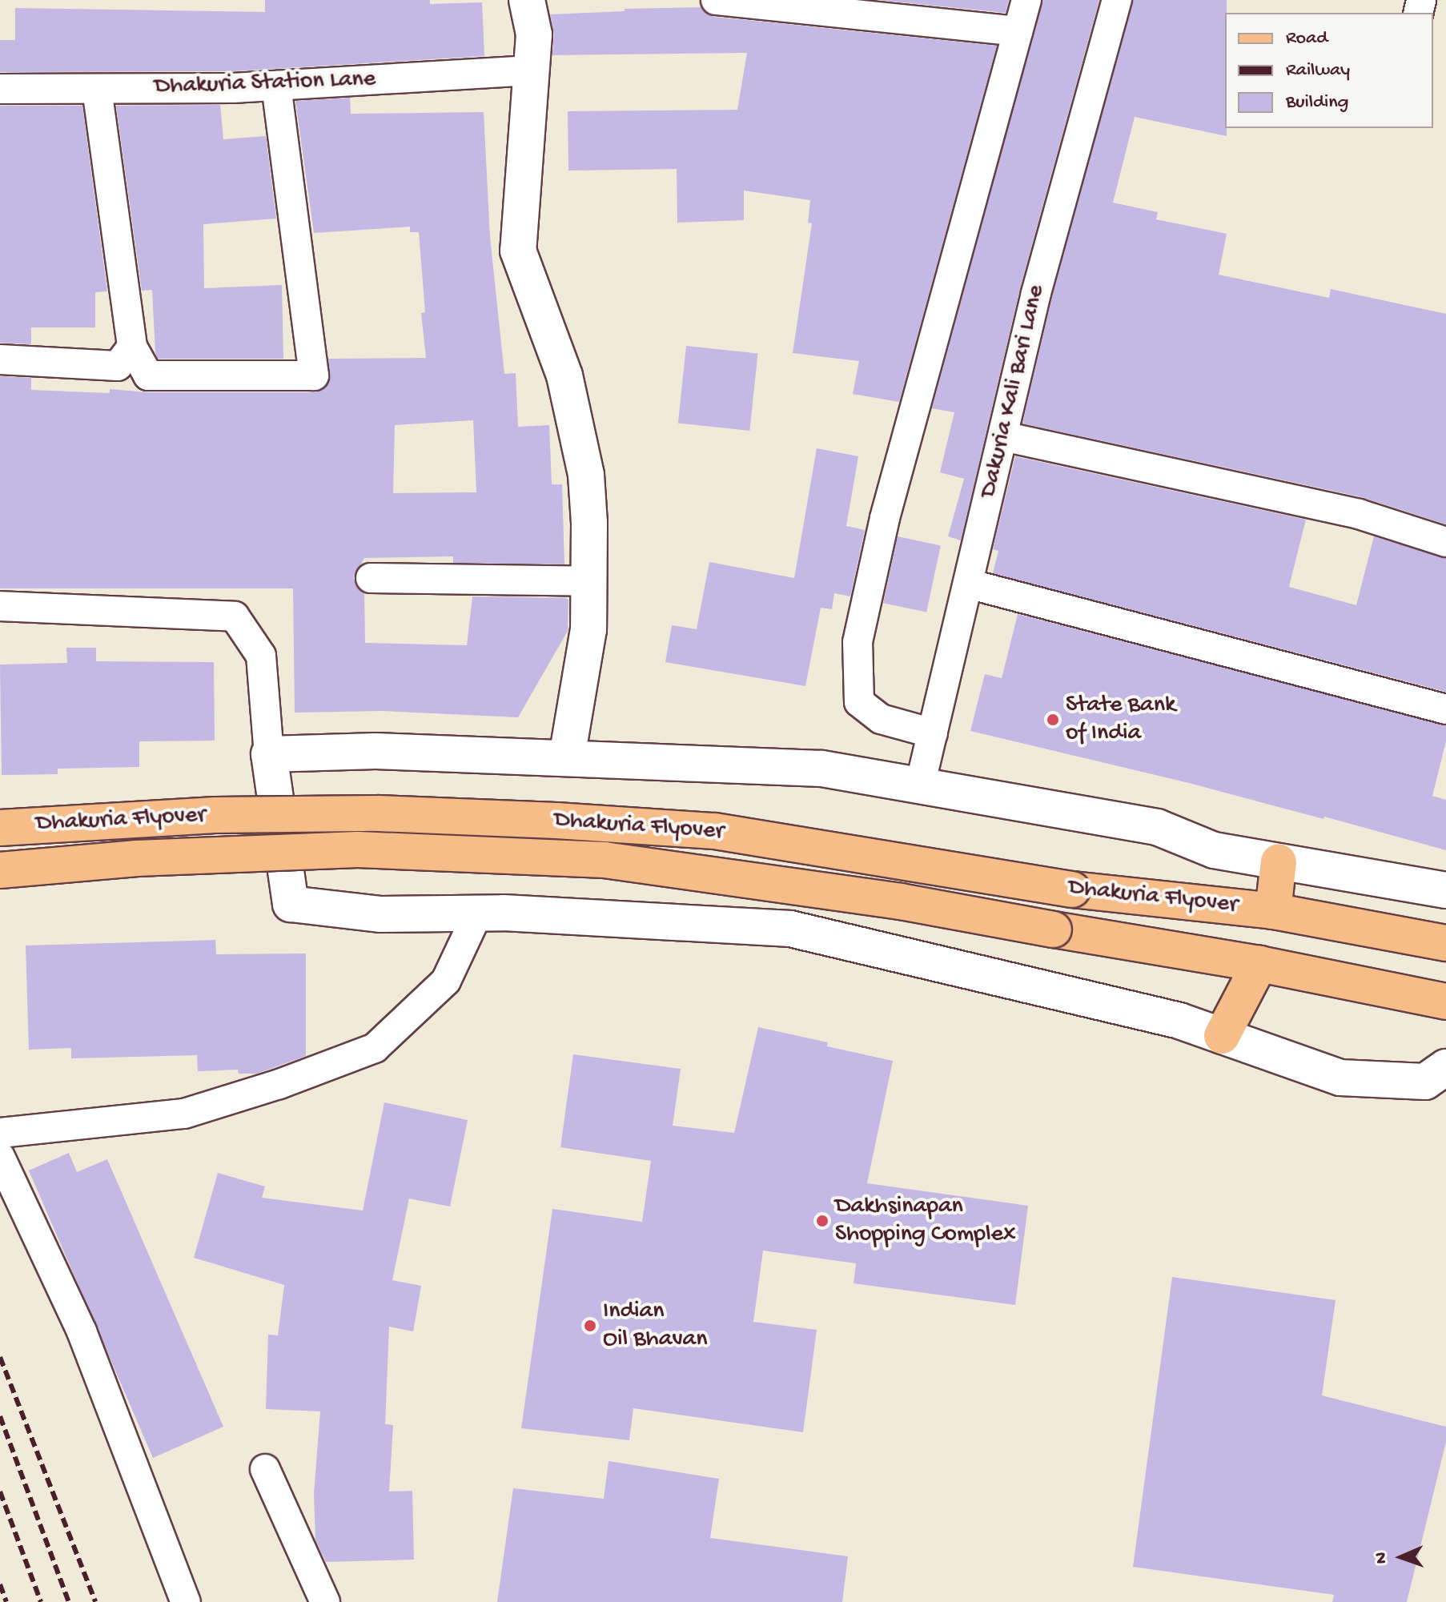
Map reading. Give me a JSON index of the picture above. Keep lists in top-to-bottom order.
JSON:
{
  "streets": {
    "main road": ["Dhakuria Flyover"],
    "street": ["Dhakuria Station Lane", "Dakuria Kali Bari Lane"]
  },
  "places": ["State Bank of India", "Dakhsinapan Shopping Complex", "Indian Oil Bhavan"],
  "legend": ["Road", "Railway", "Building"],
  "north": "left"
}
